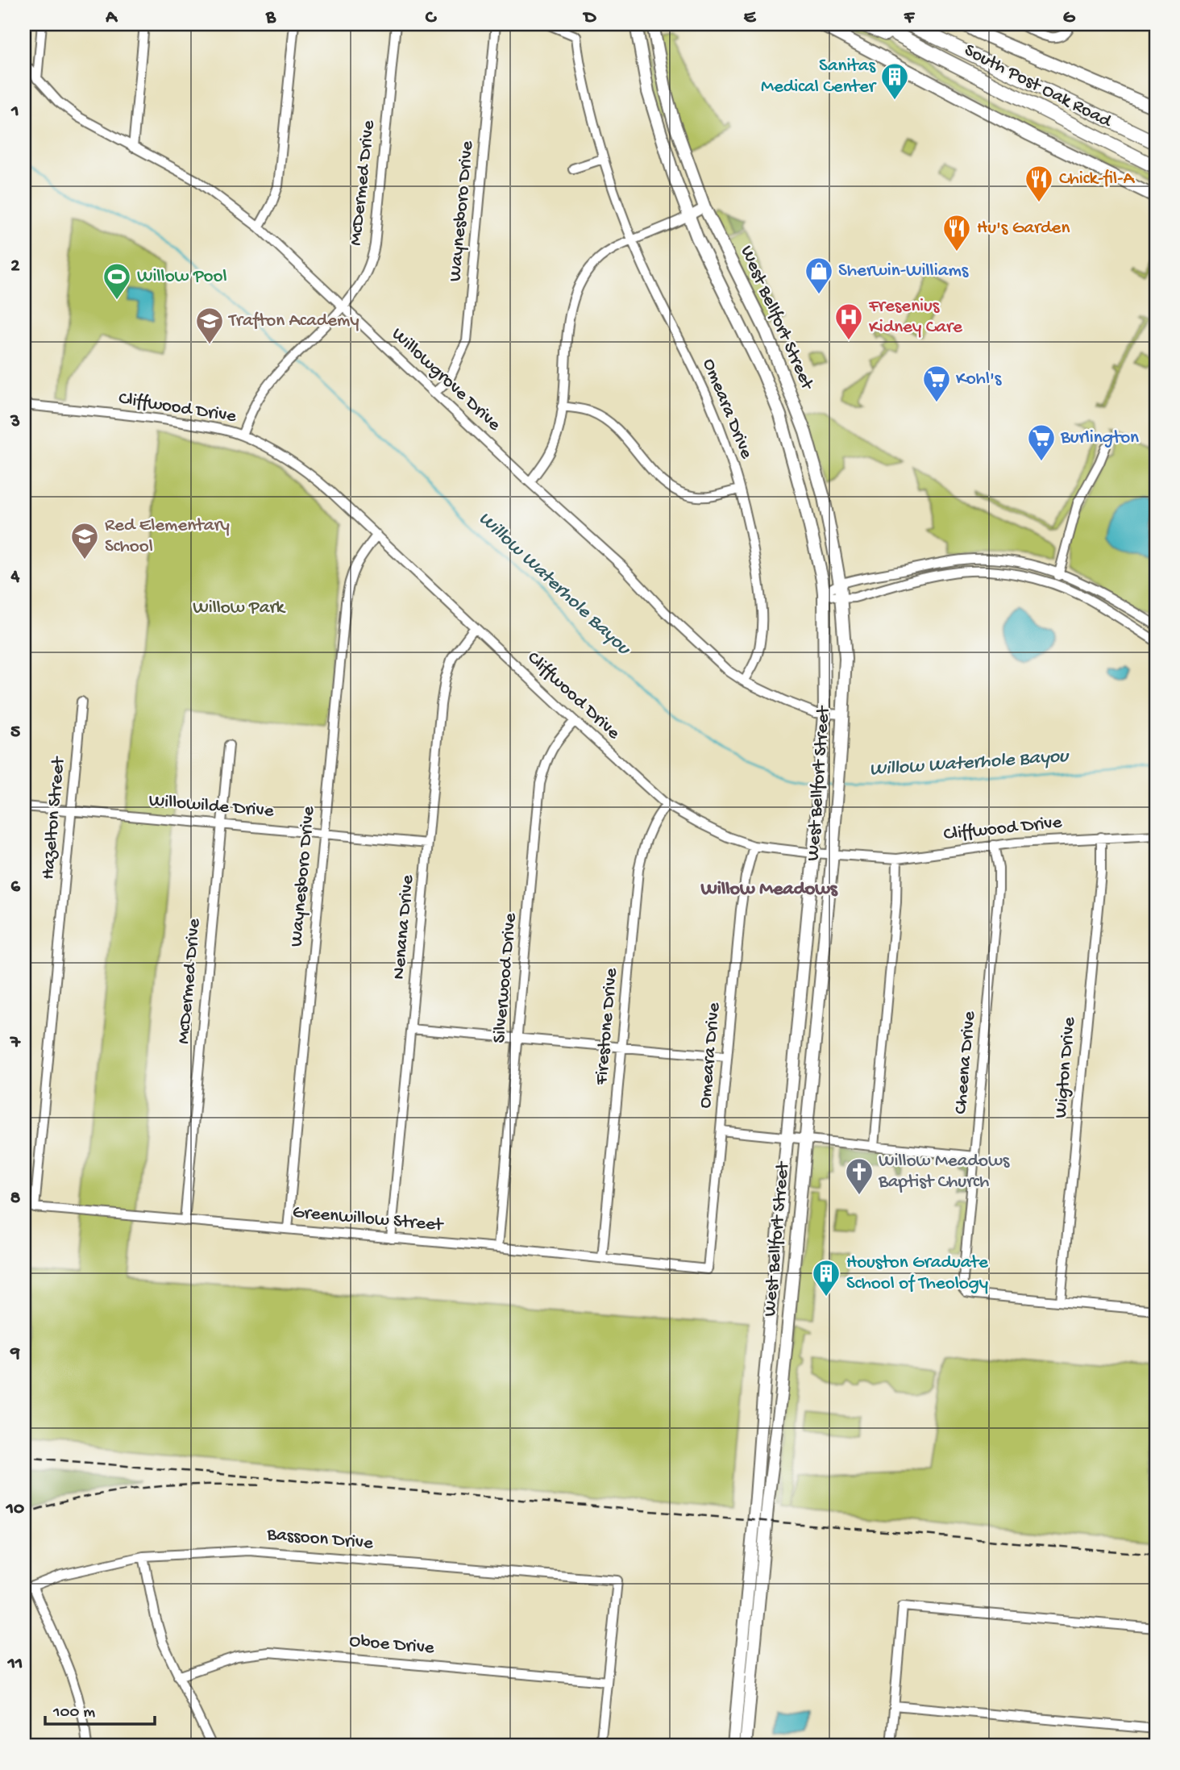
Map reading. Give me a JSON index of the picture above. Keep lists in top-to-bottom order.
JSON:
{
  "streets": {
    "highway": ["South Post Oak Road"],
    "main road": ["West Bellfort Street"],
    "street": [
      "McDermed Drive",
      "Waynesboro Drive",
      "Willowgrove Drive",
      "Cliffwood Drive",
      "Omeara Drive",
      "Willowilde Drive",
      "Hazelton Street",
      "Nenana Drive",
      "Silverwood Drive",
      "Firestone Drive",
      "Cheena Drive",
      "Wigton Drive",
      "Greenwillow Street",
      "Bassoon Drive",
      "Oboe Drive"
    ]
  },
  "crossings": [
    ["McDermed Drive", "Willowgrove Drive"],
    ["McDermed Drive", "Cliffwood Drive"],
    ["McDermed Drive", "Willowilde Drive"],
    ["McDermed Drive", "Greenwillow Street"],
    ["Waynesboro Drive", "Willowgrove Drive"],
    ["Waynesboro Drive", "Cliffwood Drive"],
    ["Waynesboro Drive", "Willowilde Drive"],
    ["Waynesboro Drive", "Greenwillow Street"],
    ["West Bellfort Street", "Willowgrove Drive"],
    ["West Bellfort Street", "Cliffwood Drive"],
    ["Willowgrove Drive", "Omeara Drive"],
    ["Cliffwood Drive", "Omeara Drive"],
    ["Cliffwood Drive", "Nenana Drive"],
    ["Cliffwood Drive", "Silverwood Drive"],
    ["Cliffwood Drive", "Firestone Drive"],
    ["Cliffwood Drive", "Cheena Drive"],
    ["Cliffwood Drive", "Wigton Drive"],
    ["Omeara Drive", "Greenwillow Street"],
    ["Willowilde Drive", "Hazelton Street"],
    ["Willowilde Drive", "Nenana Drive"],
    ["Hazelton Street", "Greenwillow Street"],
    ["Nenana Drive", "Greenwillow Street"],
    ["Silverwood Drive", "Greenwillow Street"],
    ["Firestone Drive", "Greenwillow Street"],
    ["Cheena Drive", "Wigton Drive"],
    ["Bassoon Drive", "Oboe Drive"]
  ],
  "districts": ["Willow Meadows"],
  "water": ["Willow Waterhole Bayou"],
  "parks": ["Willow Park"],
  "places": {
    "building": ["Sanitas Medical Center", "Houston Graduate School of Theology"],
    "restaurant": ["Chick-fil-A", "Hu's Garden"],
    "shop": ["Sherwin-Williams"],
    "sports": ["Willow Pool"],
    "hospital": ["Fresenius Kidney Care"],
    "school or university": ["Trafton Academy", "Red Elementary School"],
    "supermarket": ["Kohl's", "Burlington"],
    "church": ["Willow Meadows Baptist Church"]
  },
  "scale_bar": "100 m",
  "grid": {
    "columns": [
      "A",
      "B",
      "C",
      "D",
      "E",
      "F",
      "G"
    ],
    "rows": [
      "1",
      "2",
      "3",
      "4",
      "5",
      "6",
      "7",
      "8",
      "9",
      "10",
      "11"
    ]
  }
}
